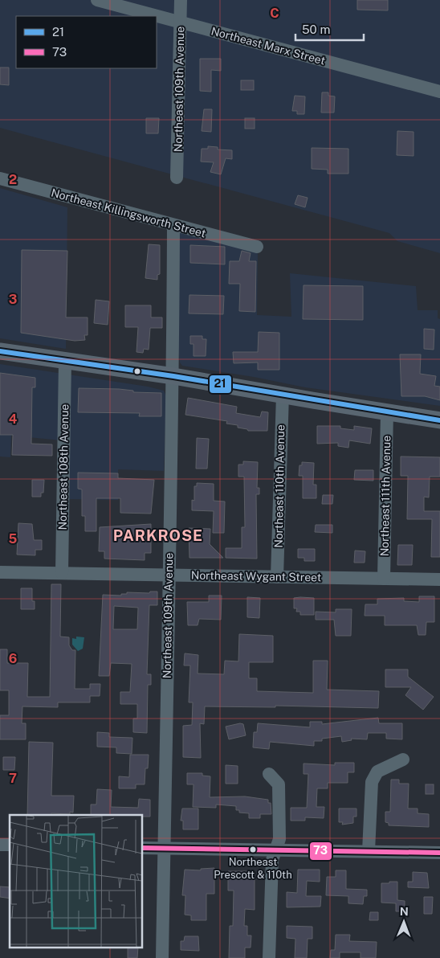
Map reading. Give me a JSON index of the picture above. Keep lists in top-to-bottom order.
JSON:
{
  "streets": {
    "street": [
      "Northeast Marx Street",
      "Northeast 109th Avenue",
      "Northeast Killingsworth Street",
      "Northeast 108th Avenue",
      "Northeast 110th Avenue",
      "Northeast 111th Avenue",
      "Northeast Wygant Street"
    ]
  },
  "crossings": [
    ["Northeast Marx Street", "Northeast 109th Avenue"],
    ["Northeast 109th Avenue", "Northeast Killingsworth Street"],
    ["Northeast 109th Avenue", "Northeast Wygant Street"],
    ["Northeast 108th Avenue", "Northeast Wygant Street"],
    ["Northeast 110th Avenue", "Northeast Wygant Street"],
    ["Northeast 111th Avenue", "Northeast Wygant Street"]
  ],
  "districts": ["PARKROSE"],
  "places": ["Northeast Prescott & 110th"],
  "lines": ["transit line 21", "transit line 73"],
  "legend": ["21", "73"],
  "scale_bar": "50 m",
  "north": "top",
  "grid": {
    "columns": ["C"],
    "rows": [
      "2",
      "3",
      "4",
      "5",
      "6",
      "7"
    ]
  }
}
